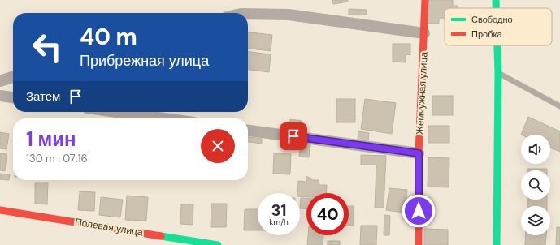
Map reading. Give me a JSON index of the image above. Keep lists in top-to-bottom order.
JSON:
{
  "streets": {
    "street": ["Жемчужная улица", "Полевая улица"]
  },
  "legend": ["Свободно", "Пробка"],
  "page": {
    "turn": ["40 m", "Прибрежная улица"],
    "then": "Затем",
    "heading": ["1 мин", "130 m · 07:16"],
    "speed": "31 km/h",
    "limit": "40"
  }
}
